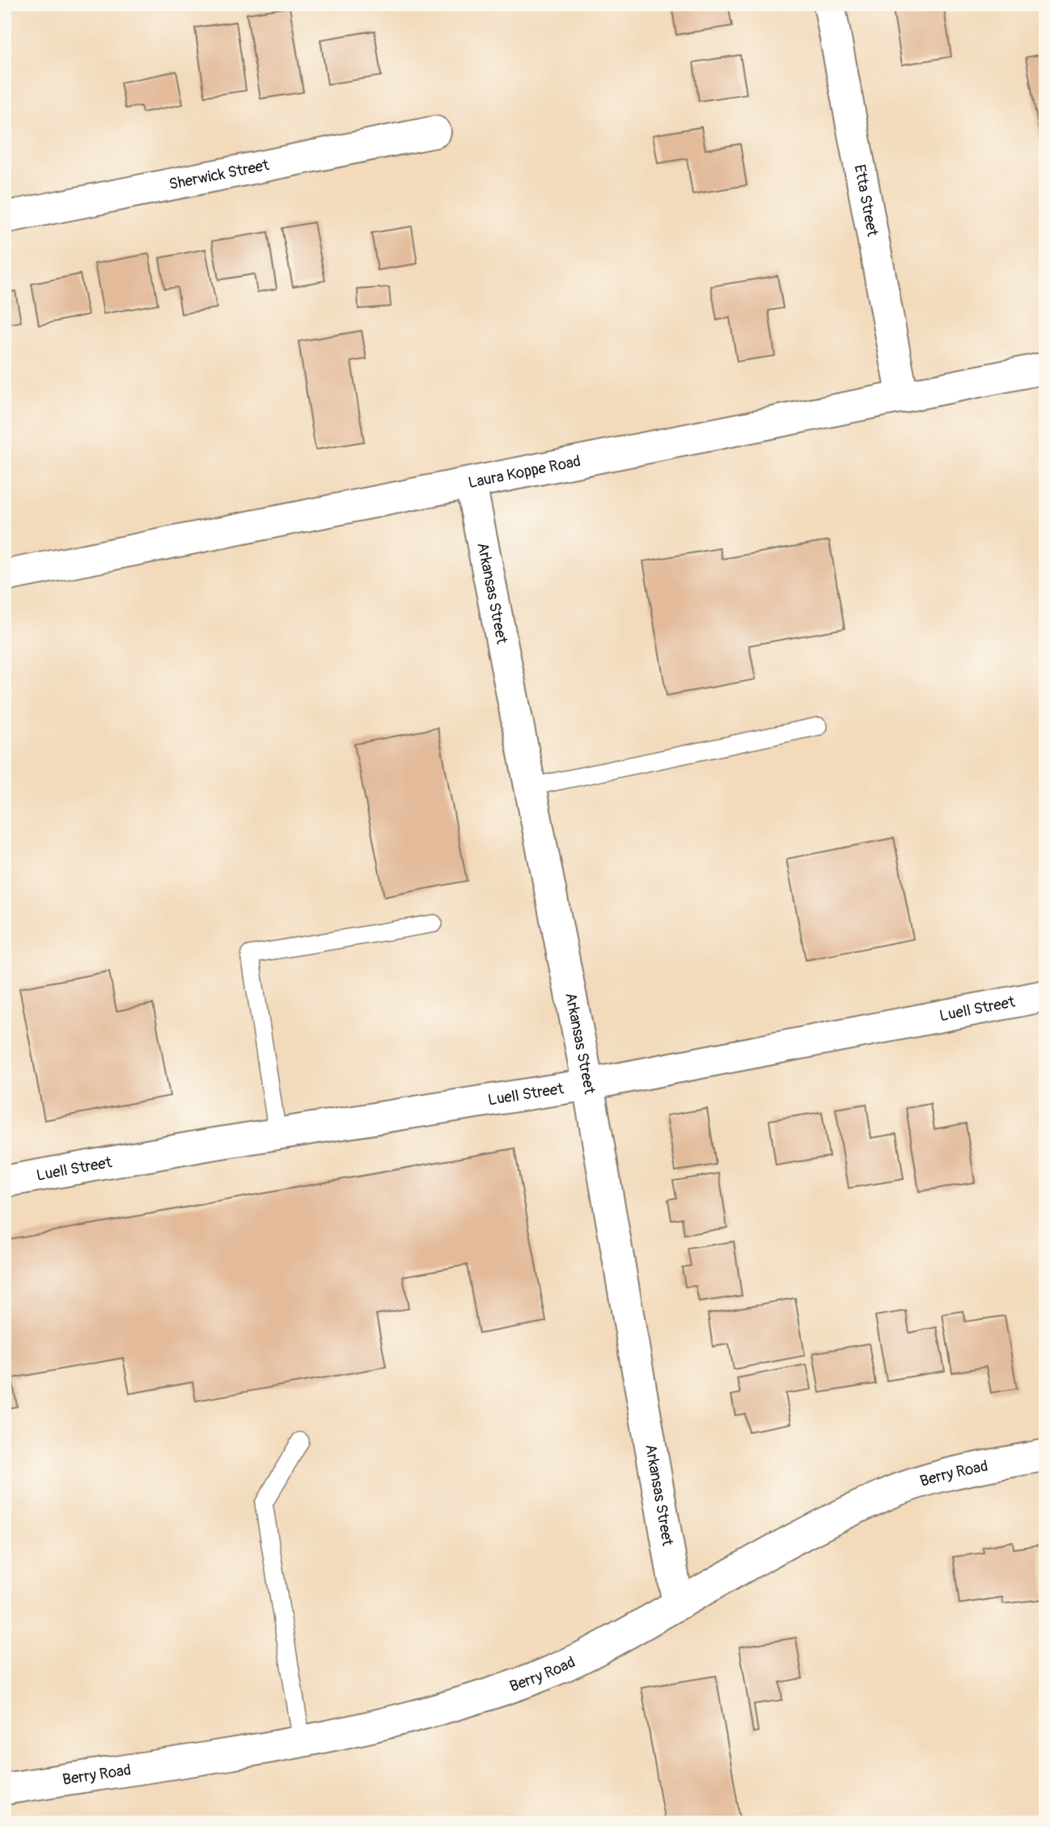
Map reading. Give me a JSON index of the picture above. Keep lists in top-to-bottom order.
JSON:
{
  "streets": {
    "street": [
      "Sherwick Street",
      "Etta Street",
      "Laura Koppe Road",
      "Arkansas Street",
      "Luell Street",
      "Berry Road"
    ]
  },
  "crossings": [
    ["Etta Street", "Laura Koppe Road"],
    ["Laura Koppe Road", "Arkansas Street"],
    ["Arkansas Street", "Luell Street"],
    ["Arkansas Street", "Berry Road"]
  ]
}
